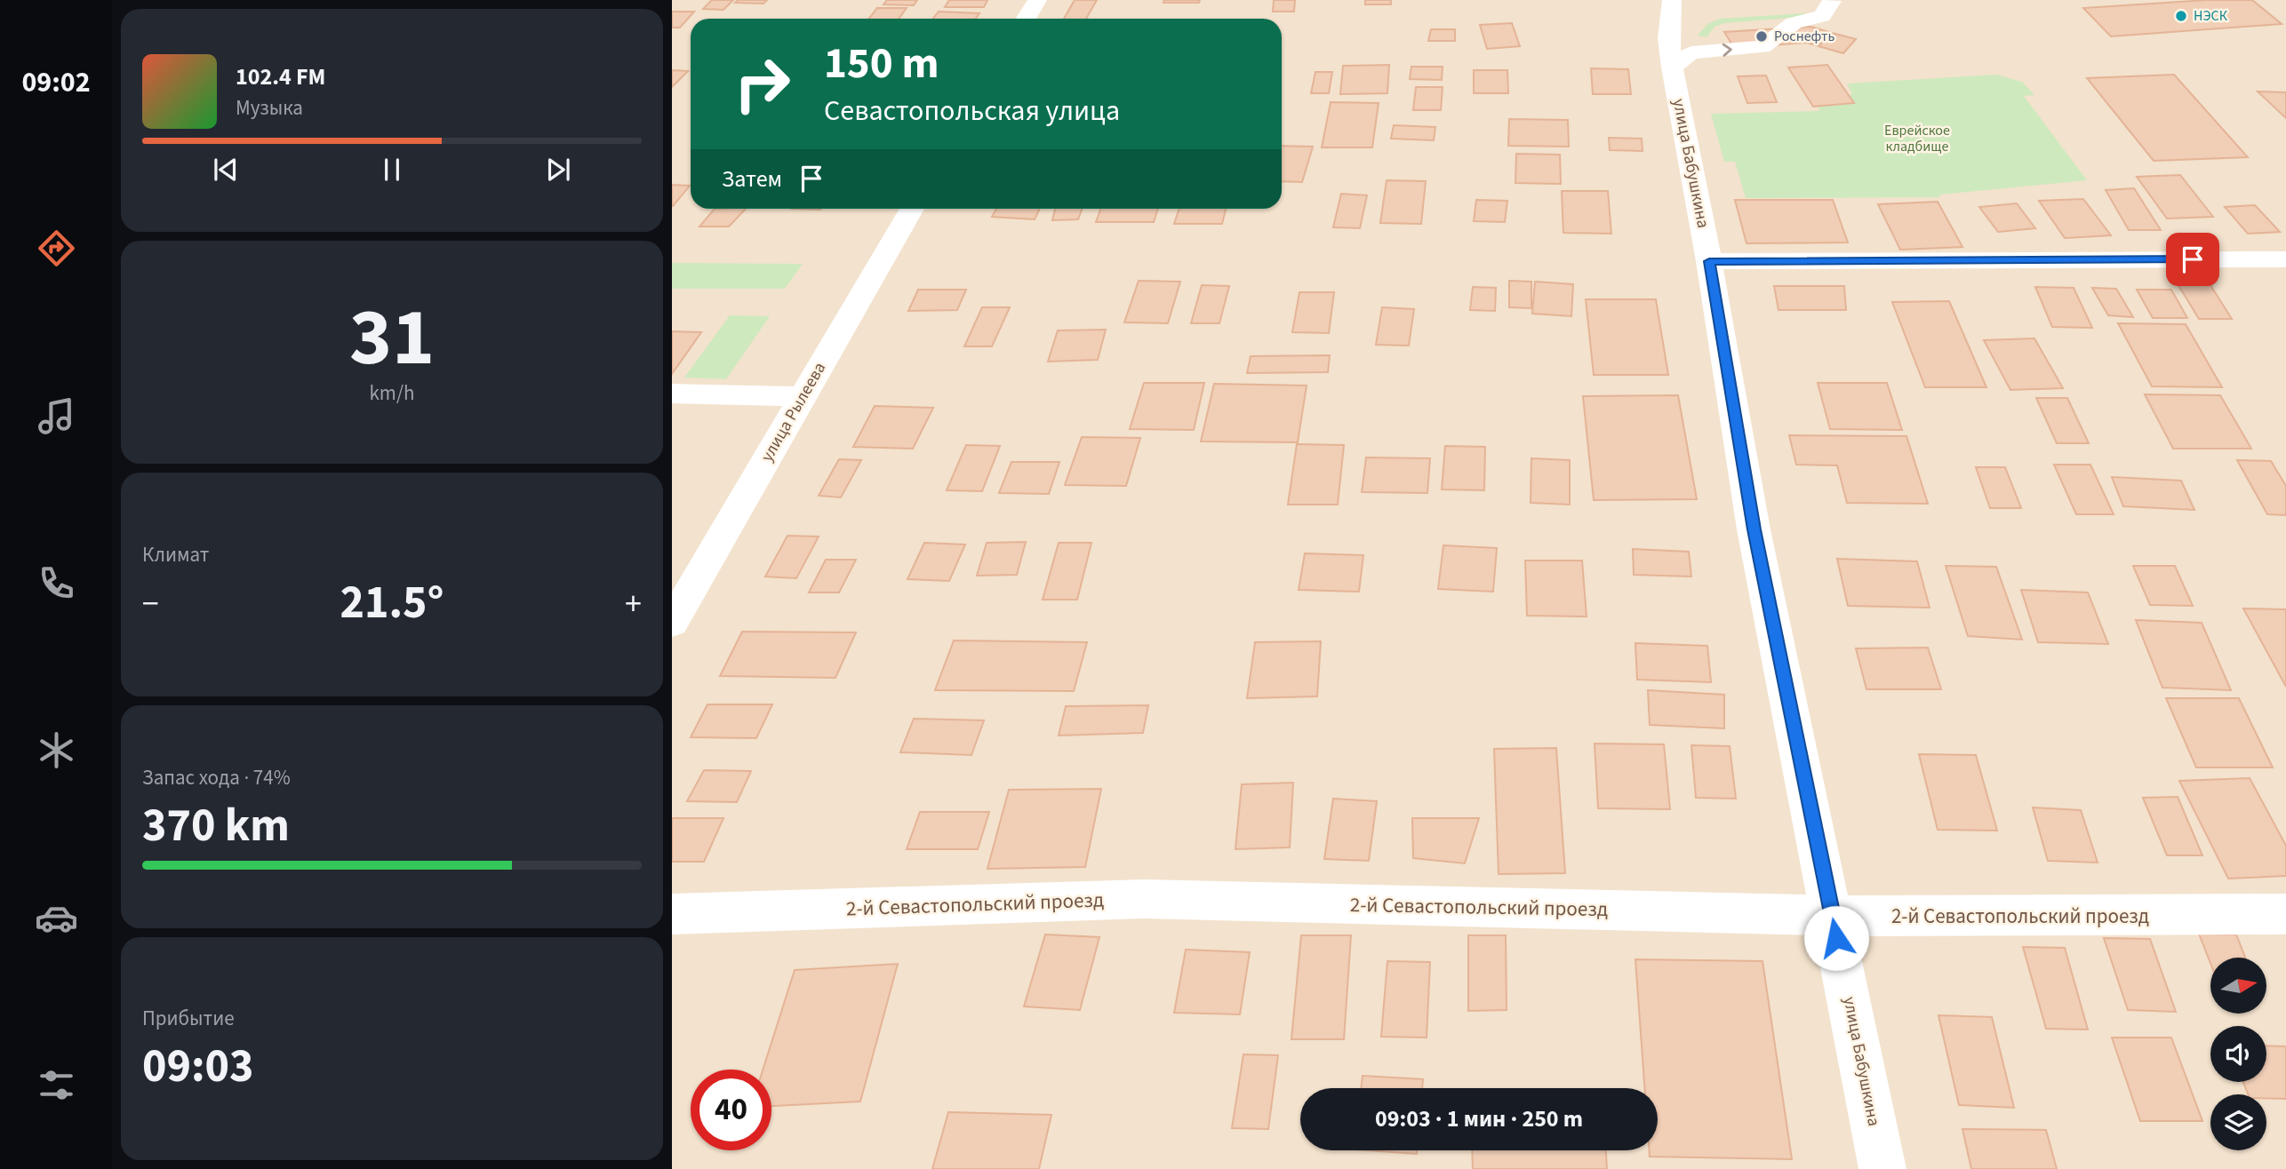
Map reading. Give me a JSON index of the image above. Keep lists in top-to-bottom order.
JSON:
{
  "streets": {
    "street": ["улица Бабушкина", "улица Рылеева", "2-й Севастопольский проезд"]
  },
  "crossings": [
    ["улица Бабушкина", "2-й Севастопольский проезд"]
  ],
  "parks": ["Еврейское кладбище"],
  "places": ["НЭСК", "Роснефть"],
  "north": "right",
  "page": {
    "tabs": "09:02",
    "turn": ["150 m", "Севастопольская улица"],
    "song": ["102.4 FM", "Музыка"],
    "then": "Затем",
    "tile": [
      ["31", "km/h"],
      "Климат",
      ["Запас хода · 74%", "370 km"],
      ["Прибытие", "09:03"]
    ],
    "heat": ["−", "21.5°", "+"],
    "limit": "40",
    "trip": "09:03 · 1 мин · 250 m"
  }
}
